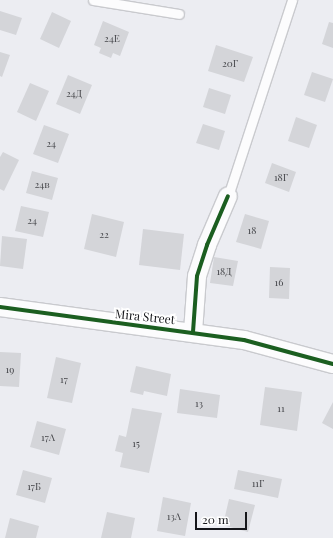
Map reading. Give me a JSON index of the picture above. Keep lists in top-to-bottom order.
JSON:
{
  "streets": {
    "street": ["Mira Street"]
  },
  "house_numbers": [
    "24Е",
    "20Г",
    "24Д",
    "24",
    "18Г",
    "24в",
    "24",
    "18",
    "22",
    "18Д",
    "16",
    "19",
    "17",
    "13",
    "11",
    "17А",
    "15",
    "11Г",
    "17Б",
    "13А"
  ],
  "scale_bar": "20 m"
}
